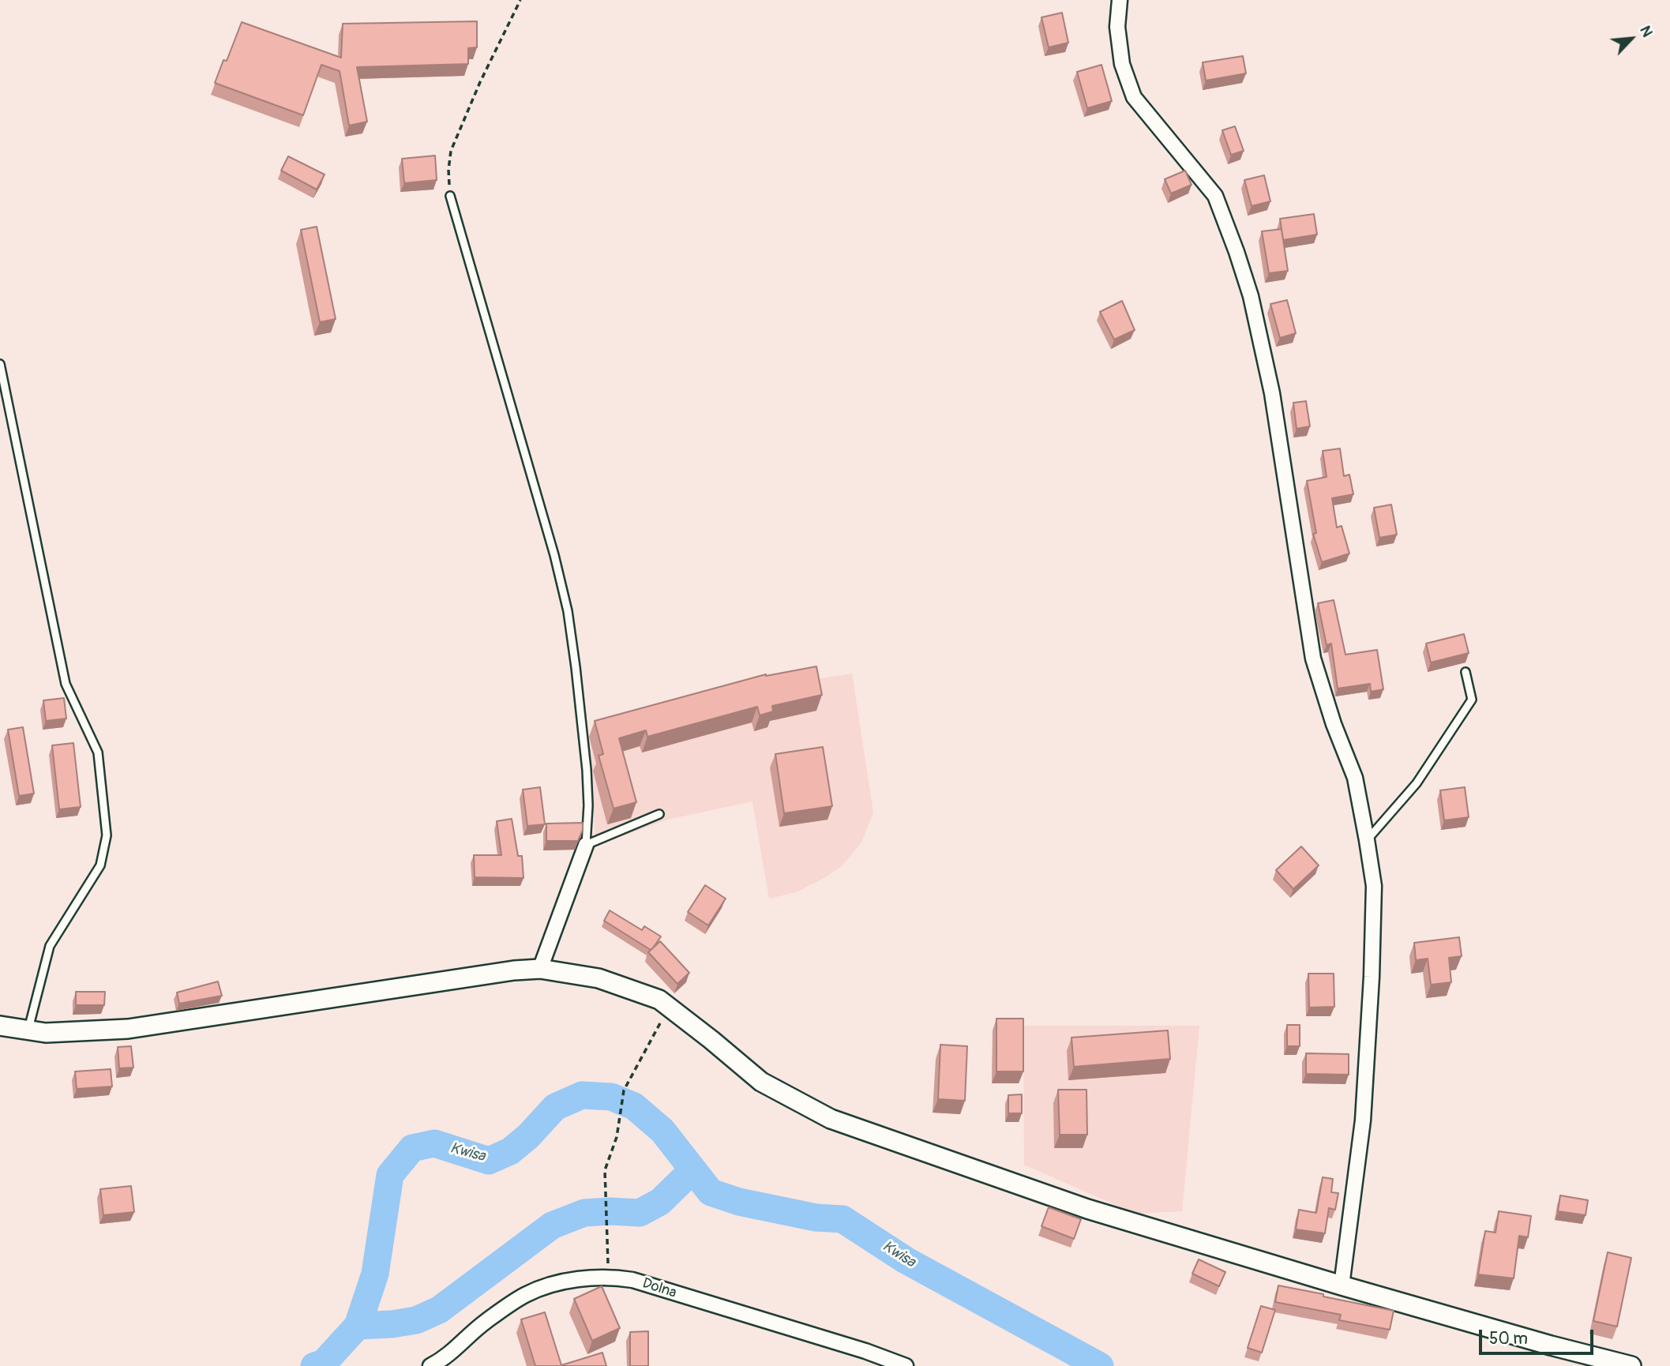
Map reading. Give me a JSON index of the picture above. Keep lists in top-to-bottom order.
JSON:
{
  "streets": {
    "street": ["Dolna"]
  },
  "water": ["Kwisa"],
  "scale_bar": "50 m",
  "north": "top right"
}
